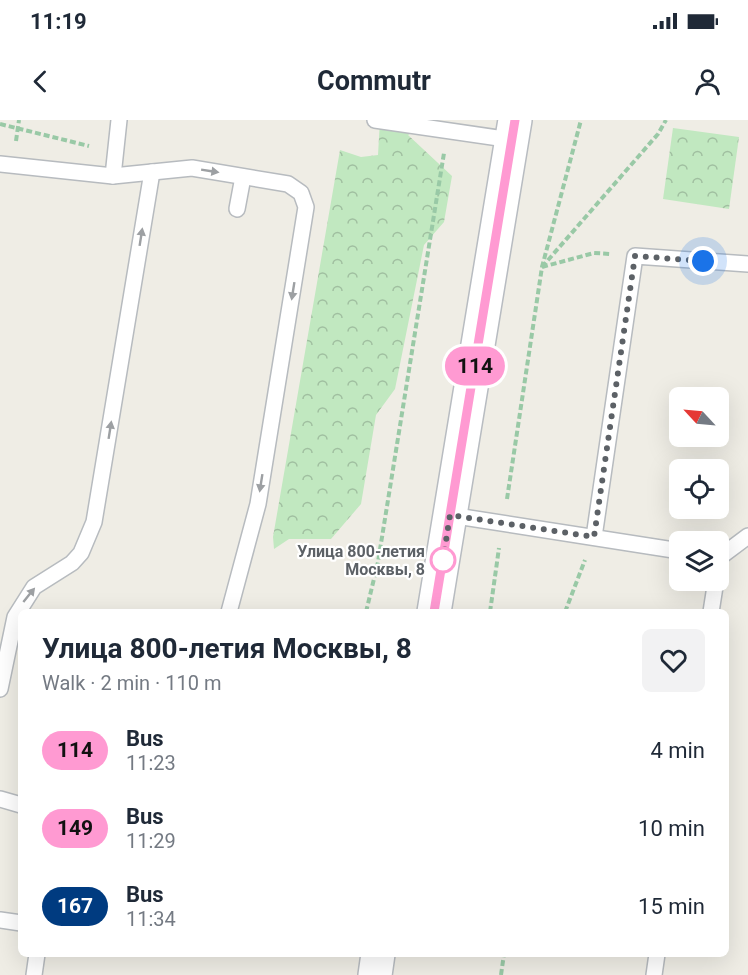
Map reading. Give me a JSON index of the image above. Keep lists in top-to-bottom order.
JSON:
{
  "places": ["Улица 800-летия Москвы, 8"],
  "lines": ["bus line 114"],
  "north": "top left",
  "page": {
    "status": "11:19",
    "header": "Commutr",
    "on_map": "114",
    "heading": ["Улица 800-летия Москвы, 8", "Walk · 2 min · 110 m"],
    "list": [
      {
        "mark": "114",
        "name": "Bus",
        "note": "11:23",
        "value": "4 min"
      },
      {
        "mark": "149",
        "name": "Bus",
        "note": "11:29",
        "value": "10 min"
      },
      {
        "mark": "167",
        "name": "Bus",
        "note": "11:34",
        "value": "15 min"
      }
    ]
  }
}
